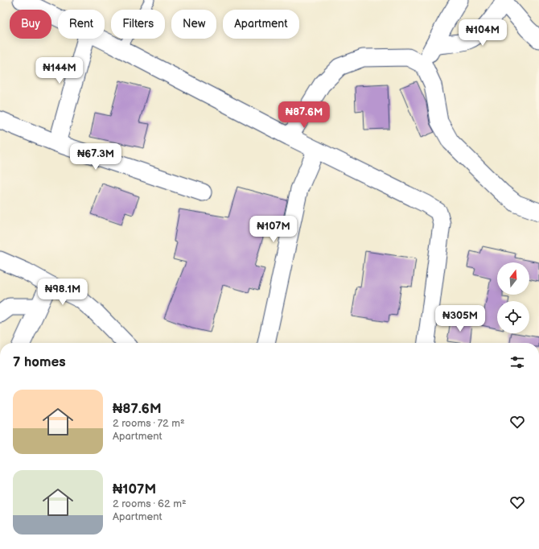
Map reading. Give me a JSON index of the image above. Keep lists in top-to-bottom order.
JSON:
{
  "north": "top",
  "page": {
    "chip": [
      "Buy",
      "Rent",
      "Filters",
      "New",
      "Apartment"
    ],
    "price": [
      "₦104M",
      "₦144M",
      "₦87.6M",
      "₦67.3M",
      "₦107M",
      "₦98.1M",
      "₦305M"
    ],
    "heading": "7 homes",
    "list": [
      {
        "name": "₦87.6M",
        "note": "2 rooms · 72 m² · Apartment"
      },
      {
        "name": "₦107M",
        "note": "2 rooms · 62 m² · Apartment"
      }
    ]
  }
}
